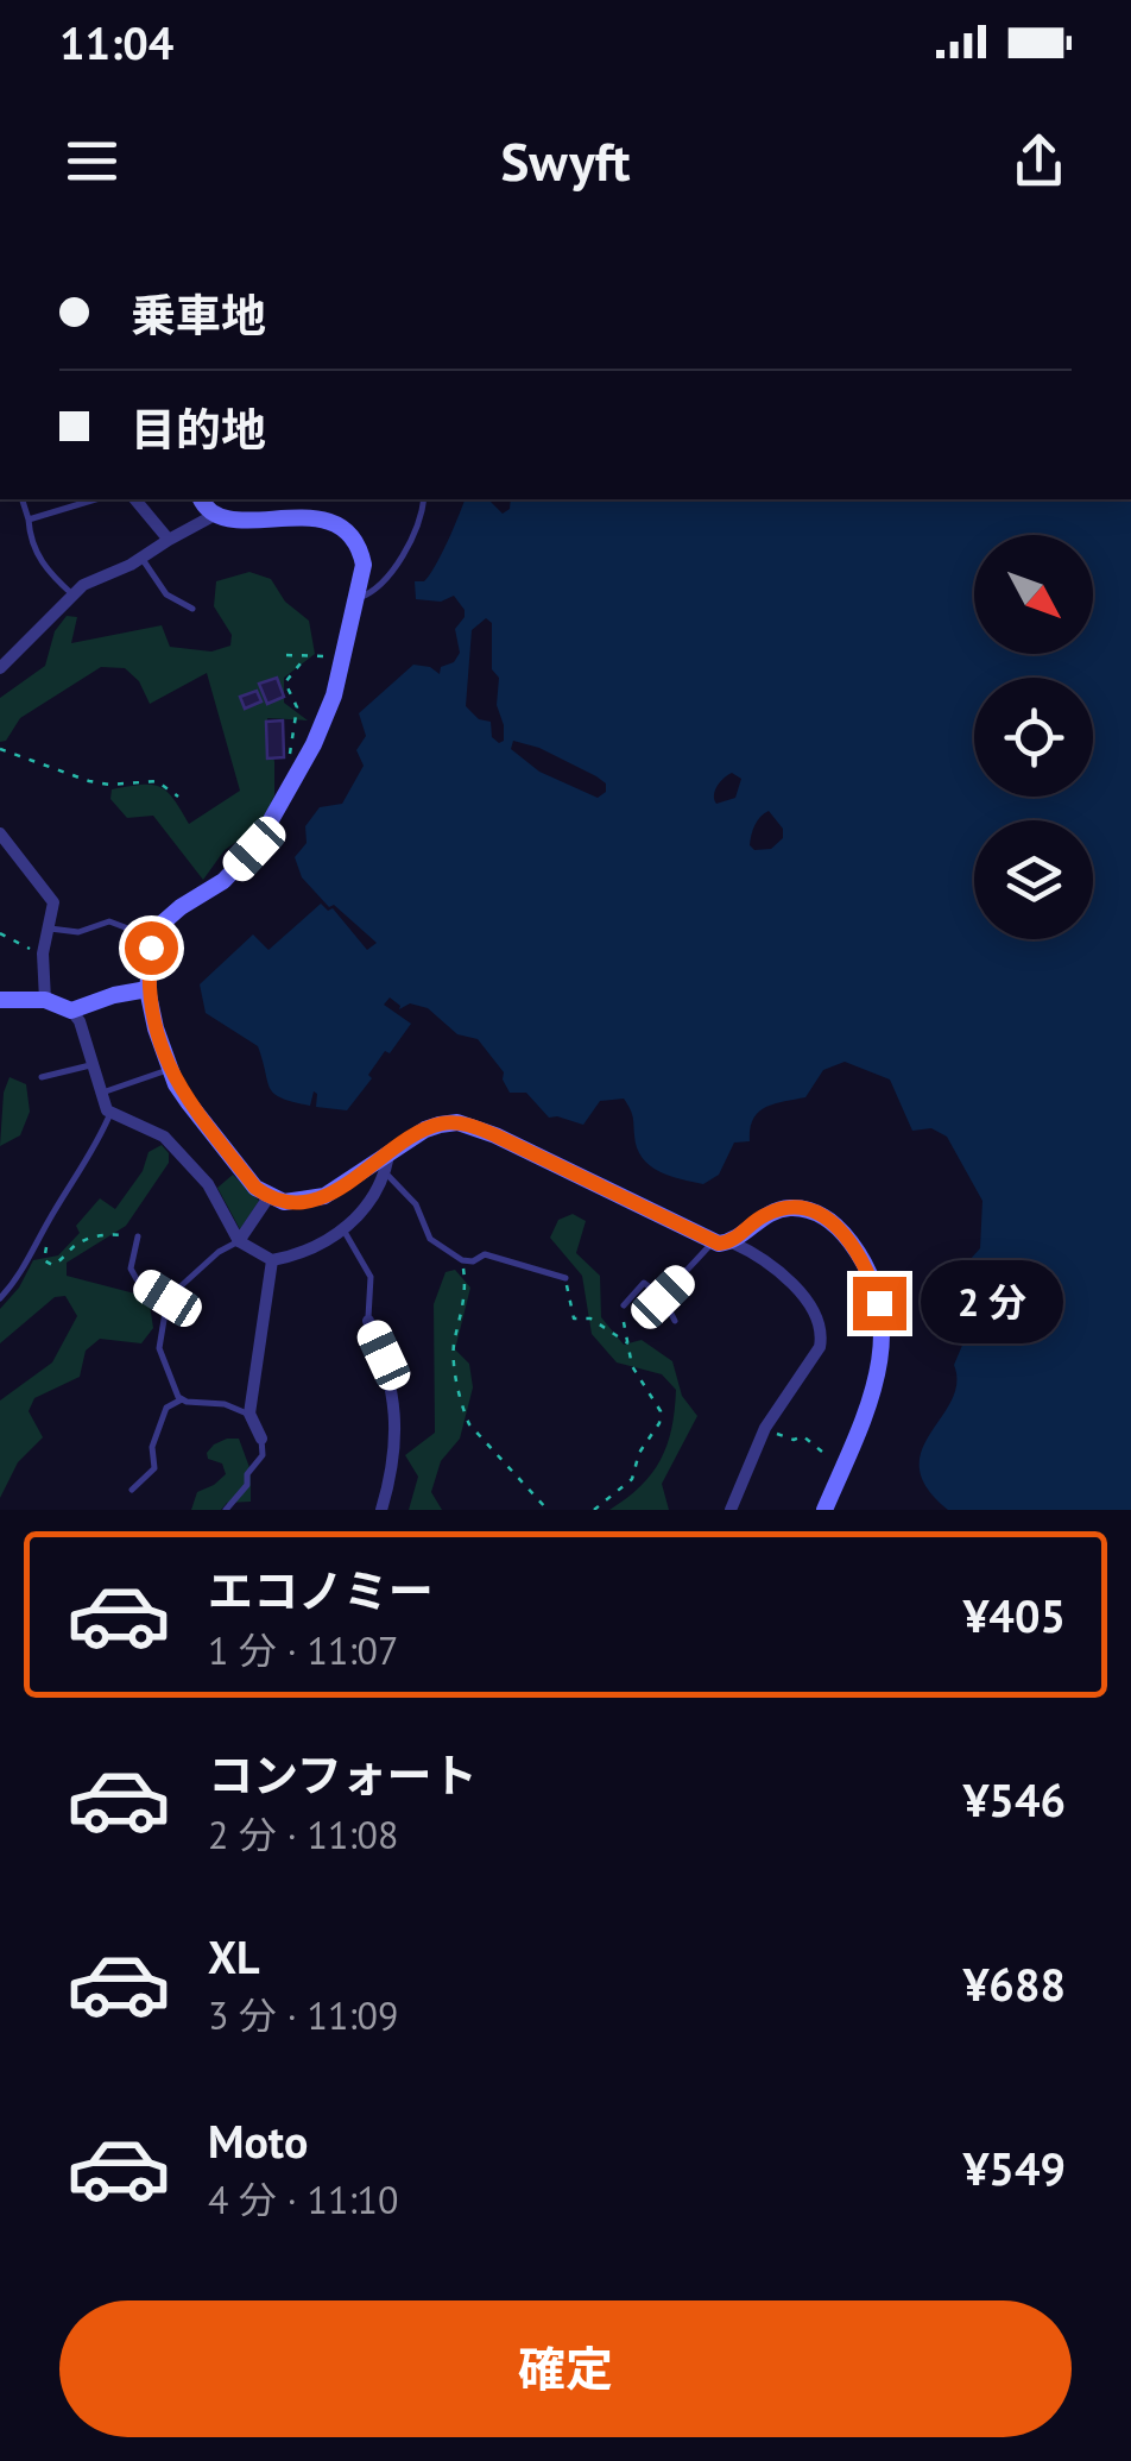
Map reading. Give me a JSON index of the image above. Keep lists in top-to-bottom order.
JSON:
{
  "north": "bottom right",
  "page": {
    "status": "11:04",
    "header": "Swyft",
    "banner": ["乗車地", "目的地"],
    "bubble": "2 分",
    "list": [
      {
        "name": "エコノミー",
        "note": "1 分 · 11:07",
        "value": "¥405"
      },
      {
        "name": "コンフォート",
        "note": "2 分 · 11:08",
        "value": "¥546"
      },
      {
        "name": "XL",
        "note": "3 分 · 11:09",
        "value": "¥688"
      },
      {
        "name": "Moto",
        "note": "4 分 · 11:10",
        "value": "¥549"
      }
    ],
    "buttons": "確定"
  }
}
